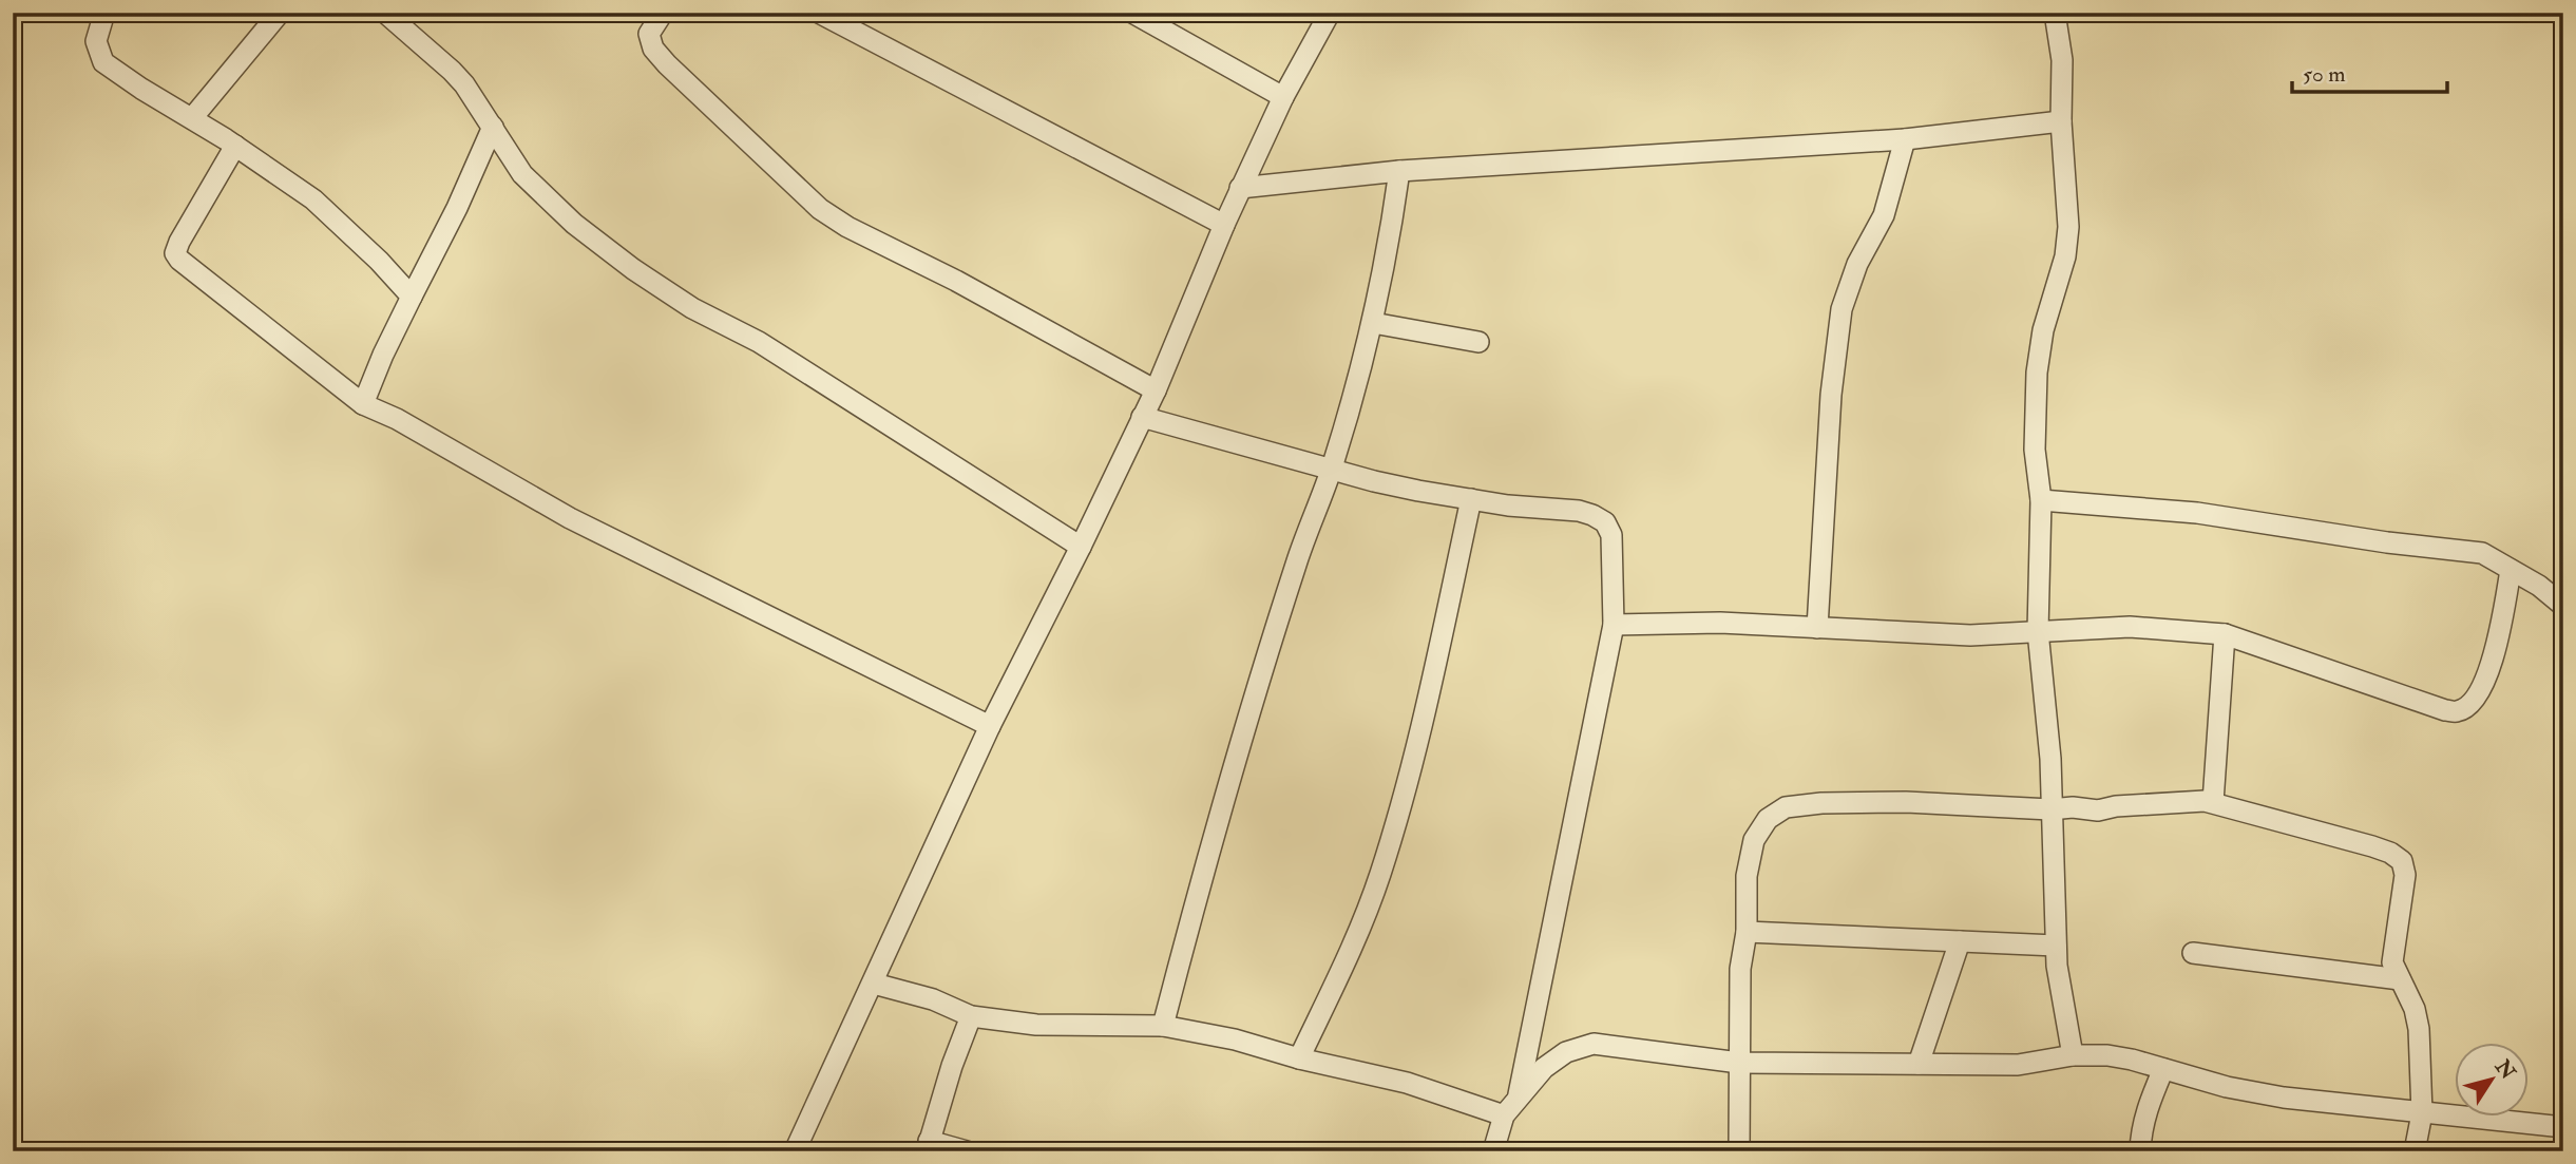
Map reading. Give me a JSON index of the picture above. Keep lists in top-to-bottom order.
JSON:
{
  "scale_bar": "50 m",
  "north": "top right"
}
